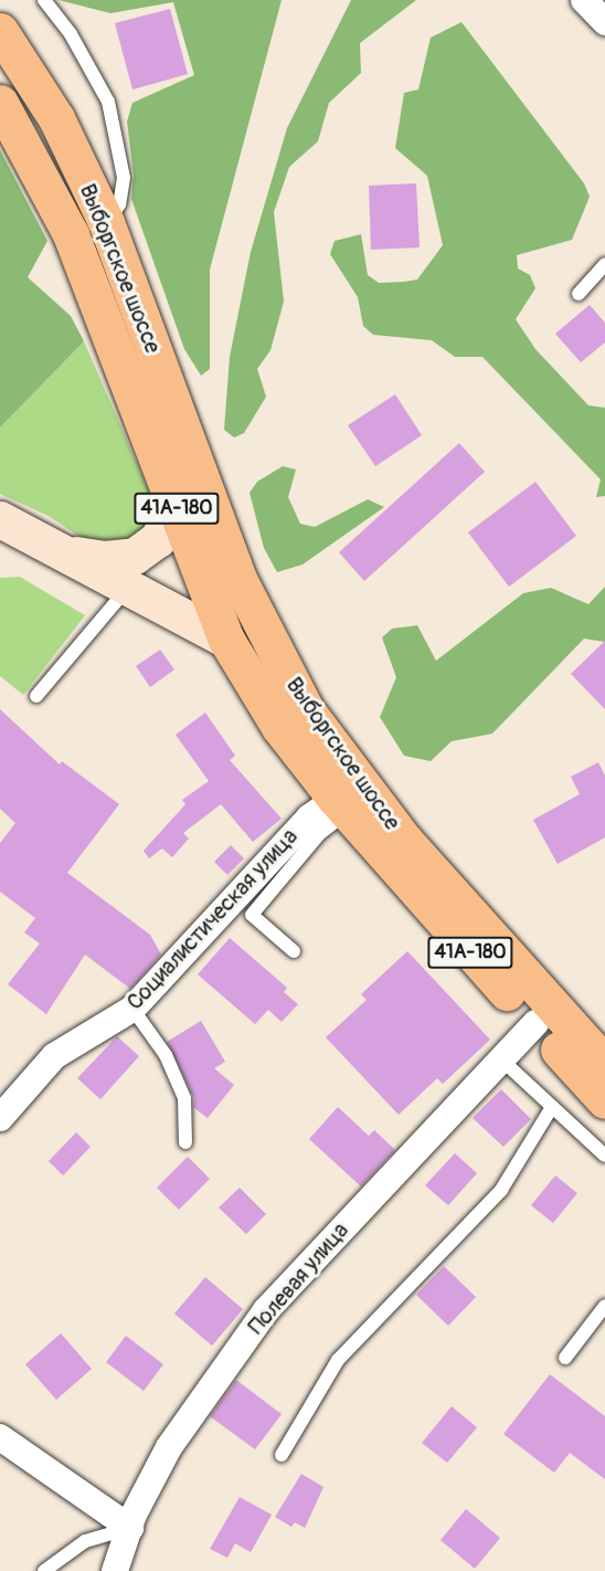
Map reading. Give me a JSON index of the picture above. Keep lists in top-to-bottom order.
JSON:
{
  "streets": {
    "main road": ["Выборгское шоссе", "41А-180"],
    "street": ["Социалистическая улица", "Полевая улица"]
  },
  "crossings": [
    ["Выборгское шоссе", "Социалистическая улица"],
    ["Выборгское шоссе", "Полевая улица"]
  ]
}
